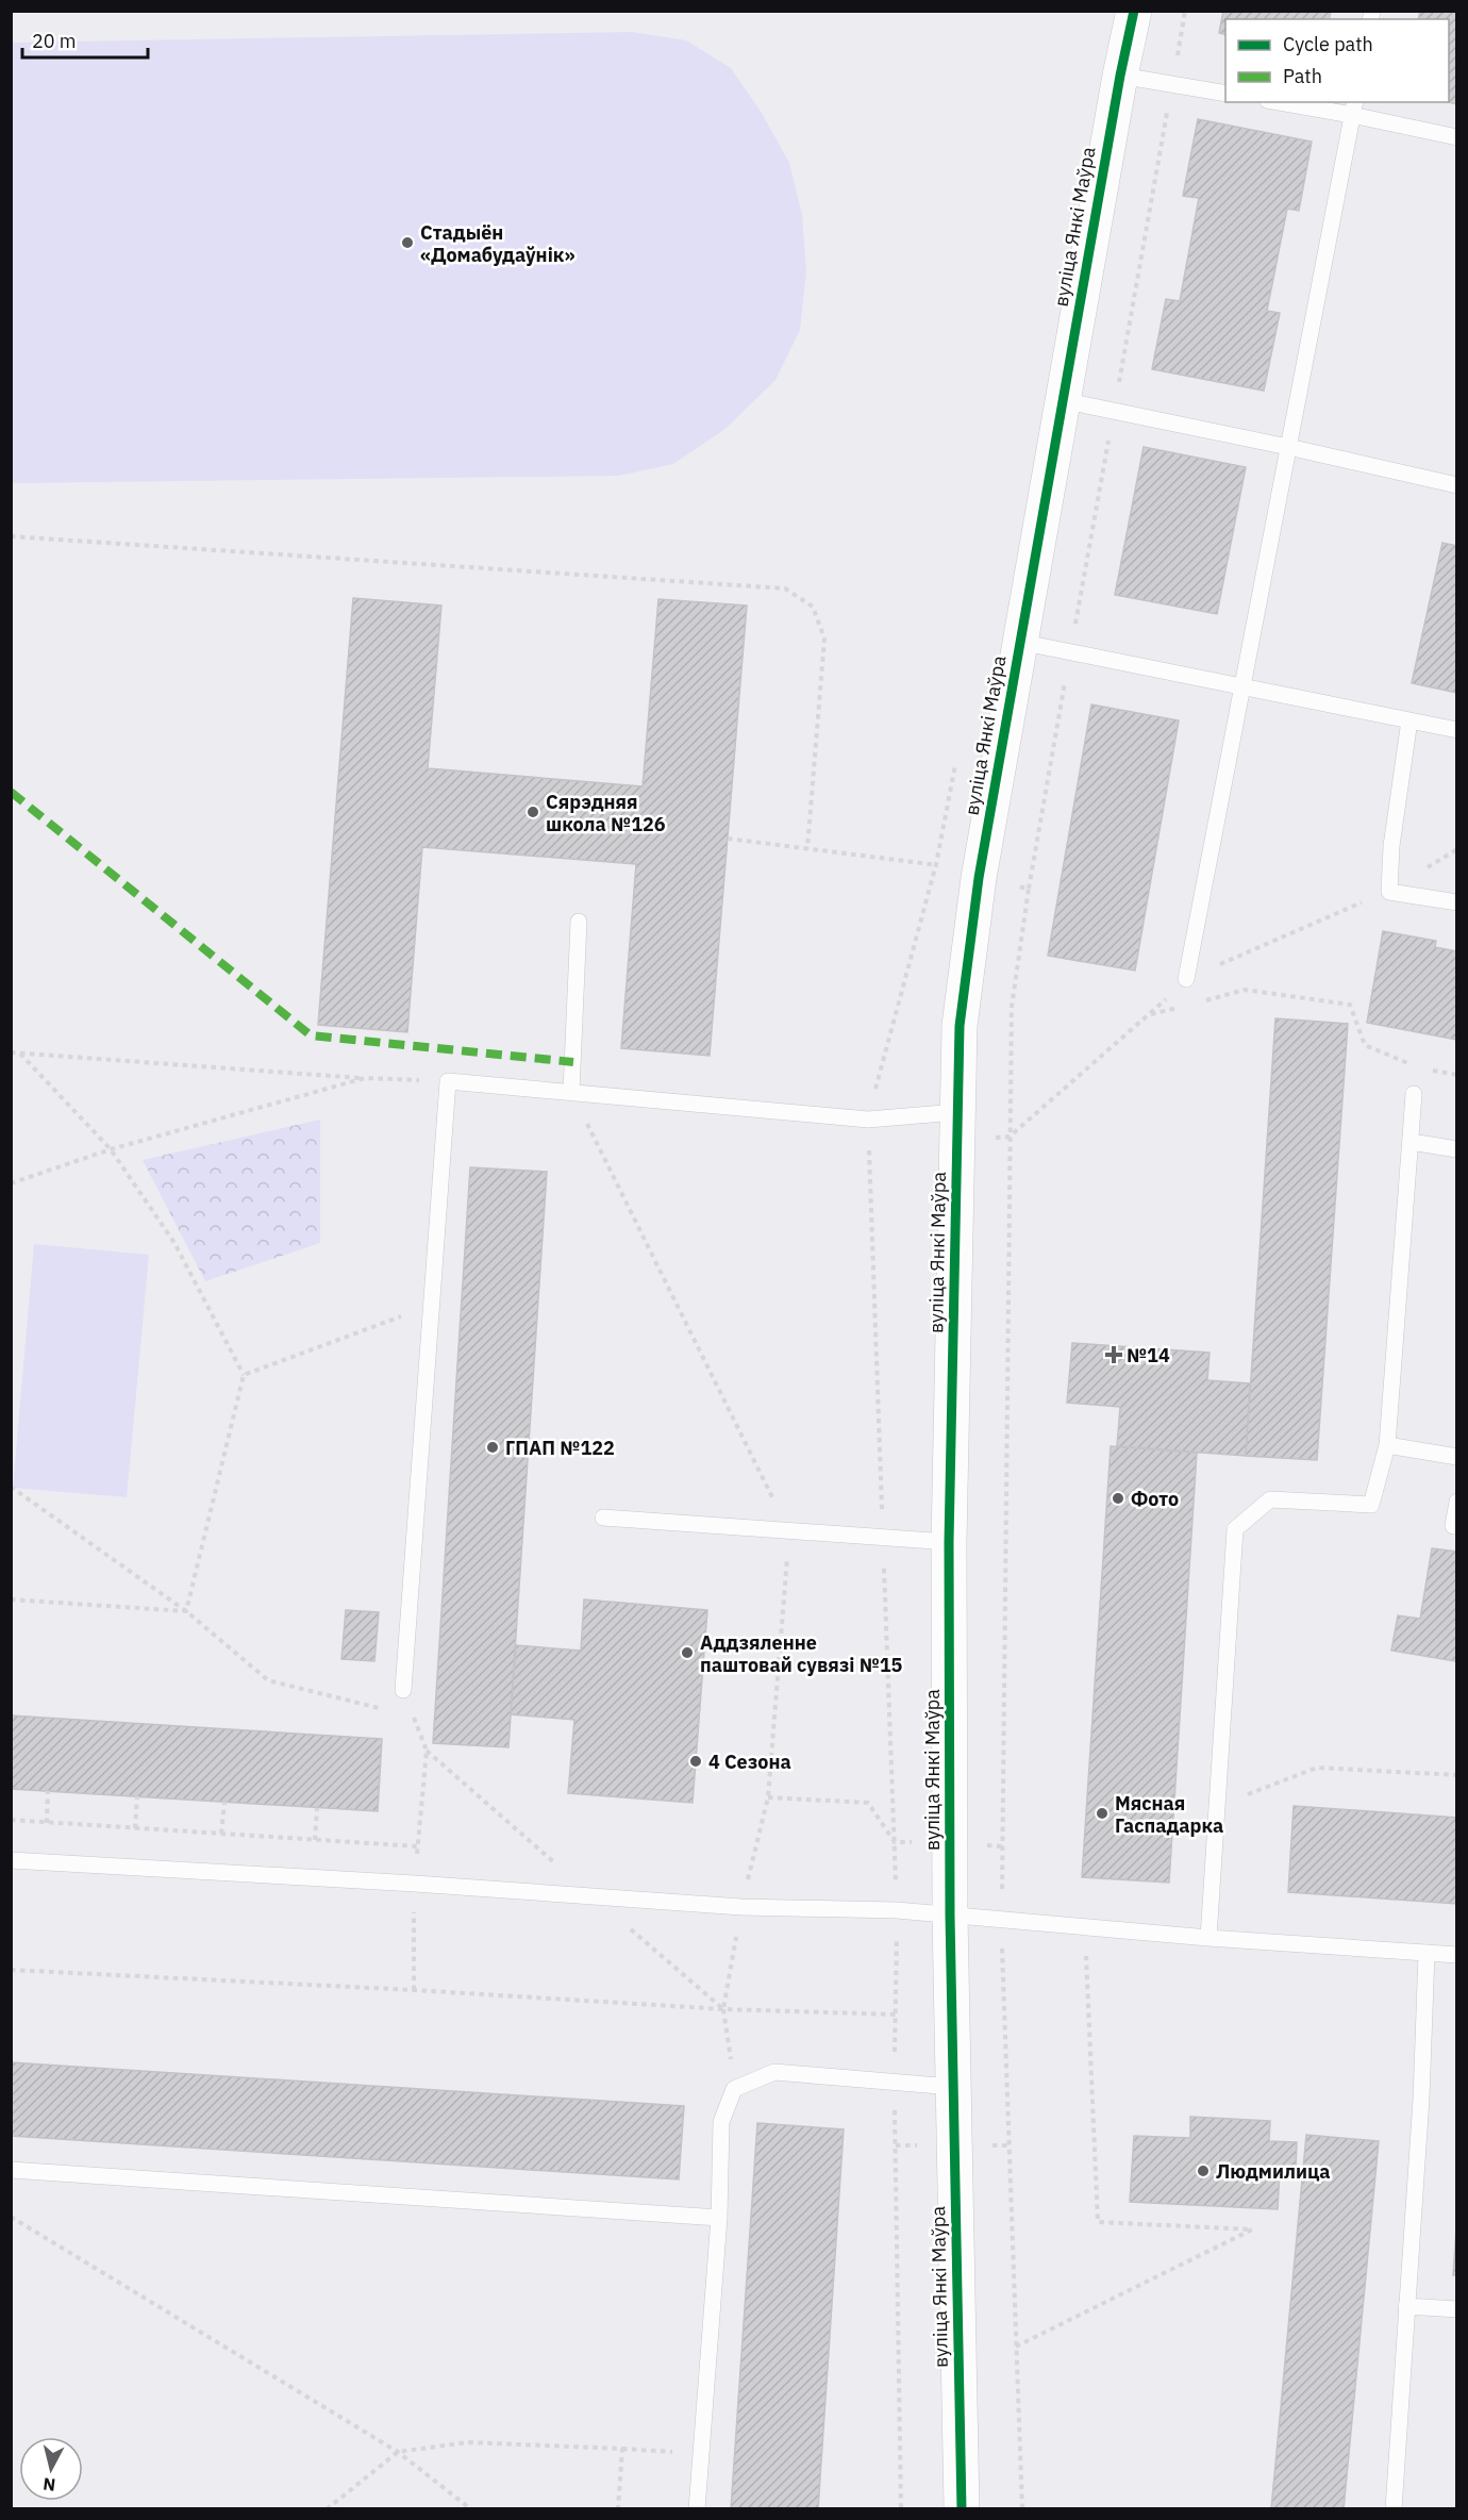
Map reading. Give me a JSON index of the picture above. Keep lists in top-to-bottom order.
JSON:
{
  "streets": {
    "street": ["вуліца Янкі Маўра"]
  },
  "places": {
    "other": [
      "Стадыён «Домабудаўнік»",
      "Сярэдняя школа №126",
      "ГПАП №122",
      "Фото",
      "Аддзяленне паштовай сувязі №15",
      "4 Сезона",
      "Мясная Гаспадарка",
      "Людмилица"
    ],
    "health": ["№14"]
  },
  "legend": ["Cycle path", "Path"],
  "scale_bar": "20 m",
  "north": "bottom"
}
